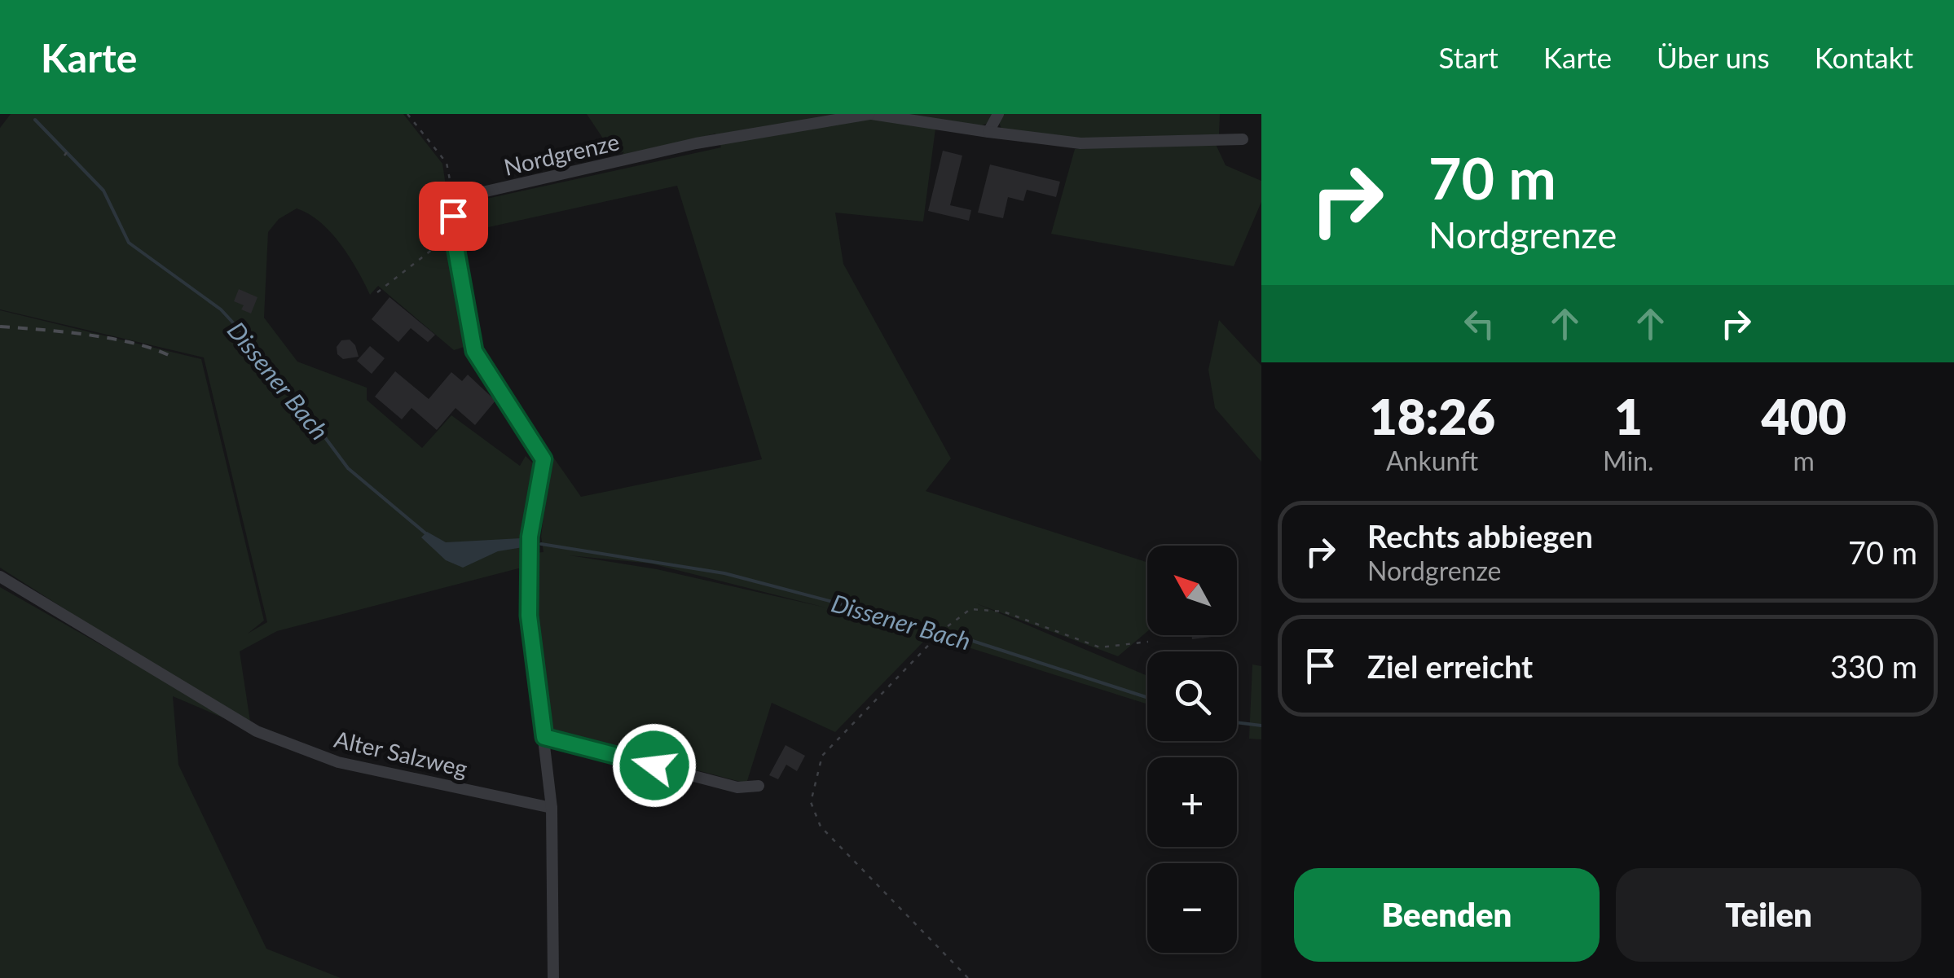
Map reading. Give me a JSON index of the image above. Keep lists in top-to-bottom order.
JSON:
{
  "streets": {
    "street": ["Nordgrenze", "Alter Salzweg"]
  },
  "water": ["Dissener Bach"],
  "north": "top left",
  "page": {
    "header": "Karte",
    "nav": [
      "Start",
      "Karte",
      "Über uns",
      "Kontakt"
    ],
    "turn": ["70 m", "Nordgrenze"],
    "eta": [
      "18:26",
      "Ankunft",
      "1",
      "Min.",
      "400",
      "m"
    ],
    "list": [
      {
        "name": "Rechts abbiegen",
        "note": "Nordgrenze",
        "value": "70 m"
      },
      {
        "name": "Ziel erreicht",
        "value": "330 m"
      }
    ],
    "map_buttons": ["+", "−"],
    "buttons": ["Beenden", "Teilen"]
  }
}
